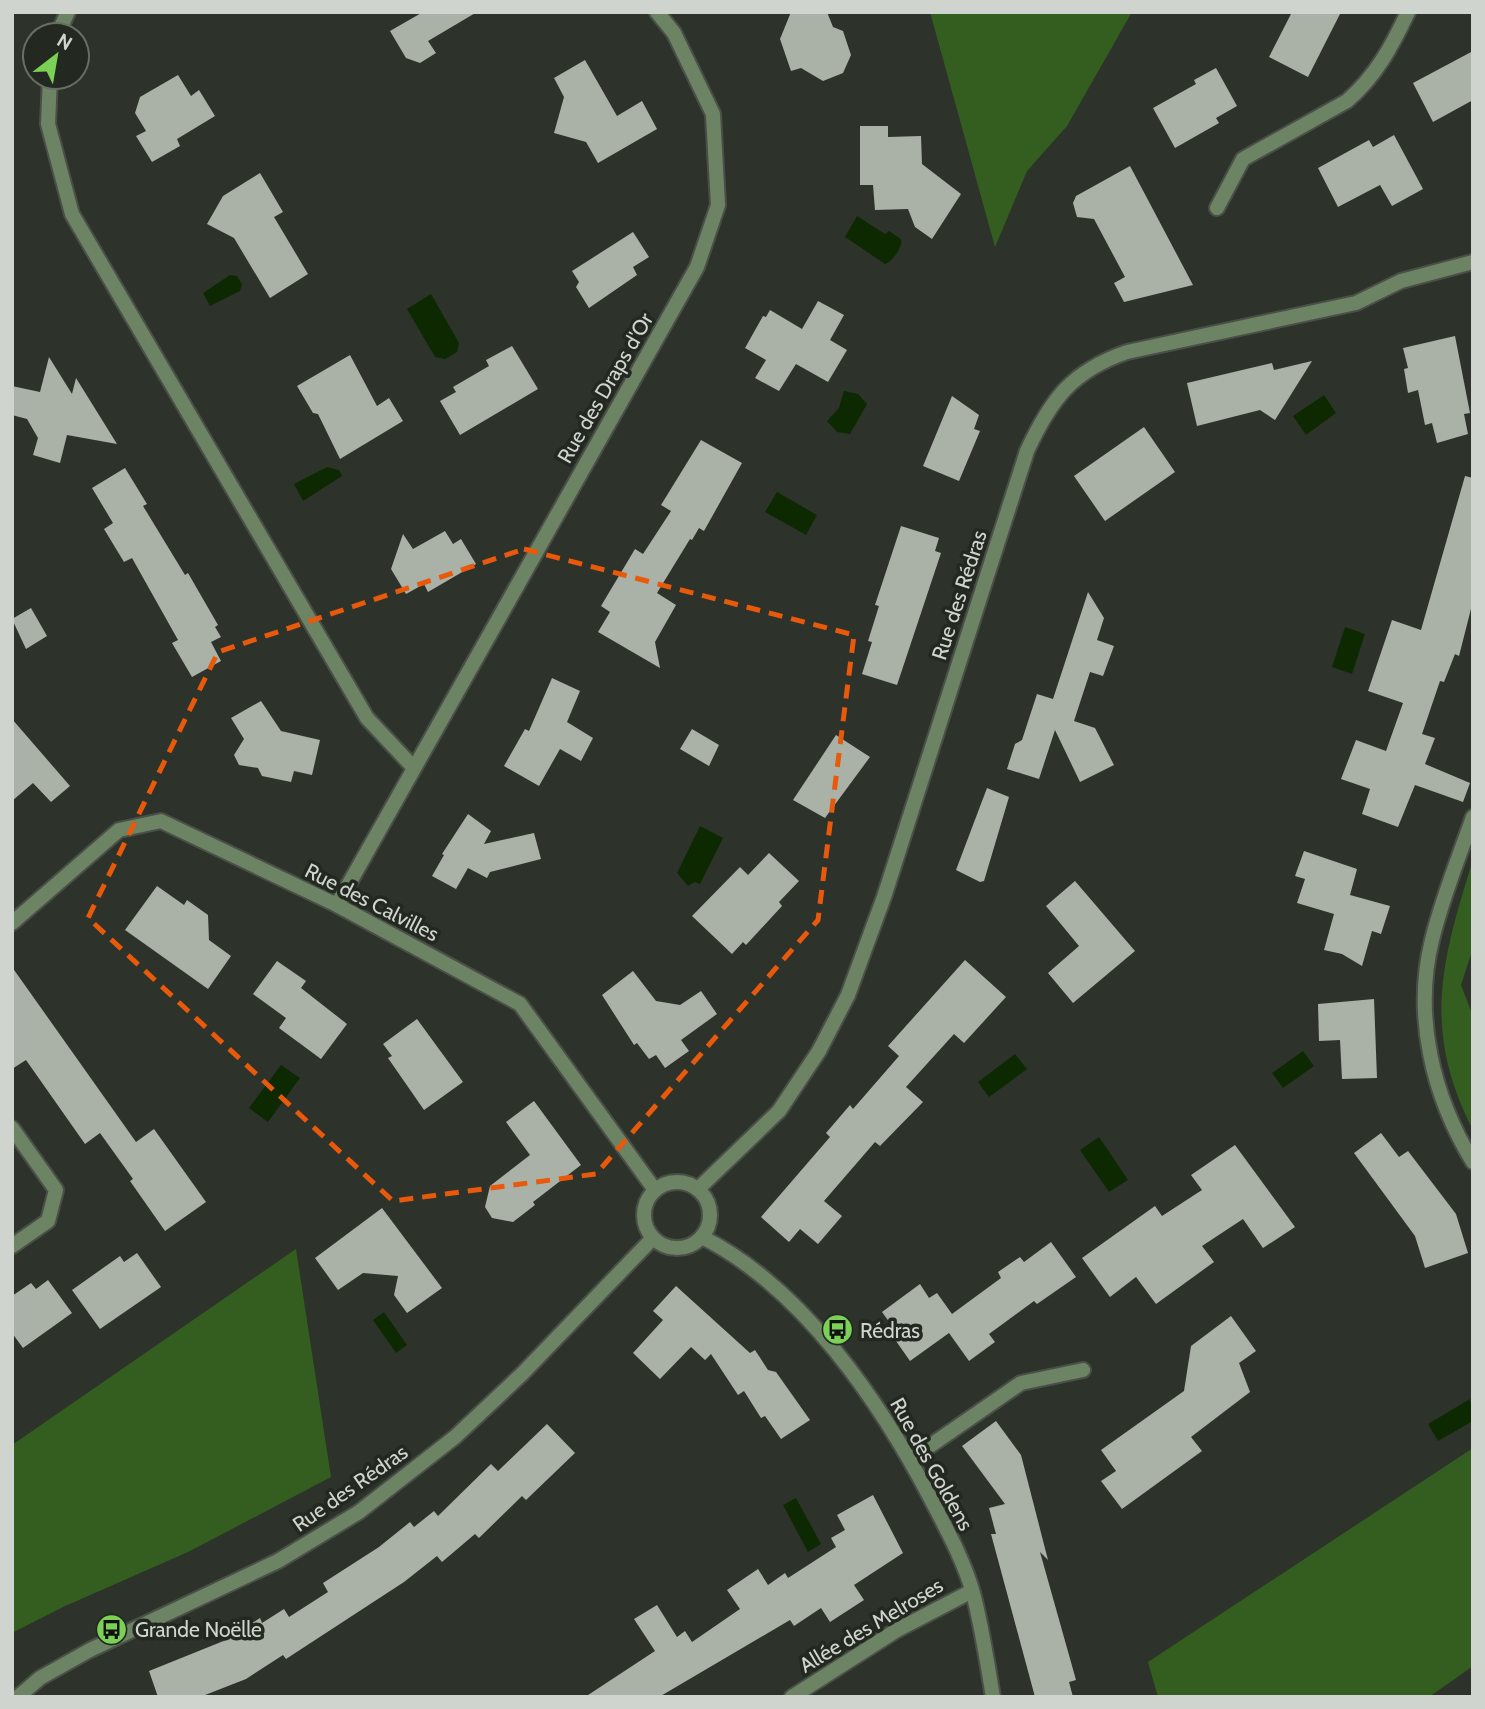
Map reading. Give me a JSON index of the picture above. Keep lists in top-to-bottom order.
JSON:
{
  "streets": {
    "street": [
      "Rue des Draps d'Or",
      "Rue des Rédras",
      "Rue des Calvilles",
      "Rue des Goldens",
      "Allée des Melroses"
    ]
  },
  "crossings": [
    ["Rue des Draps d'Or", "Rue des Calvilles"],
    ["Rue des Rédras", "Rue des Calvilles"],
    ["Rue des Rédras", "Rue des Goldens"],
    ["Rue des Calvilles", "Rue des Goldens"],
    ["Rue des Goldens", "Allée des Melroses"]
  ],
  "places": {
    "bus stop": ["Rédras", "Grande Noëlle"]
  },
  "north": "top right"
}
